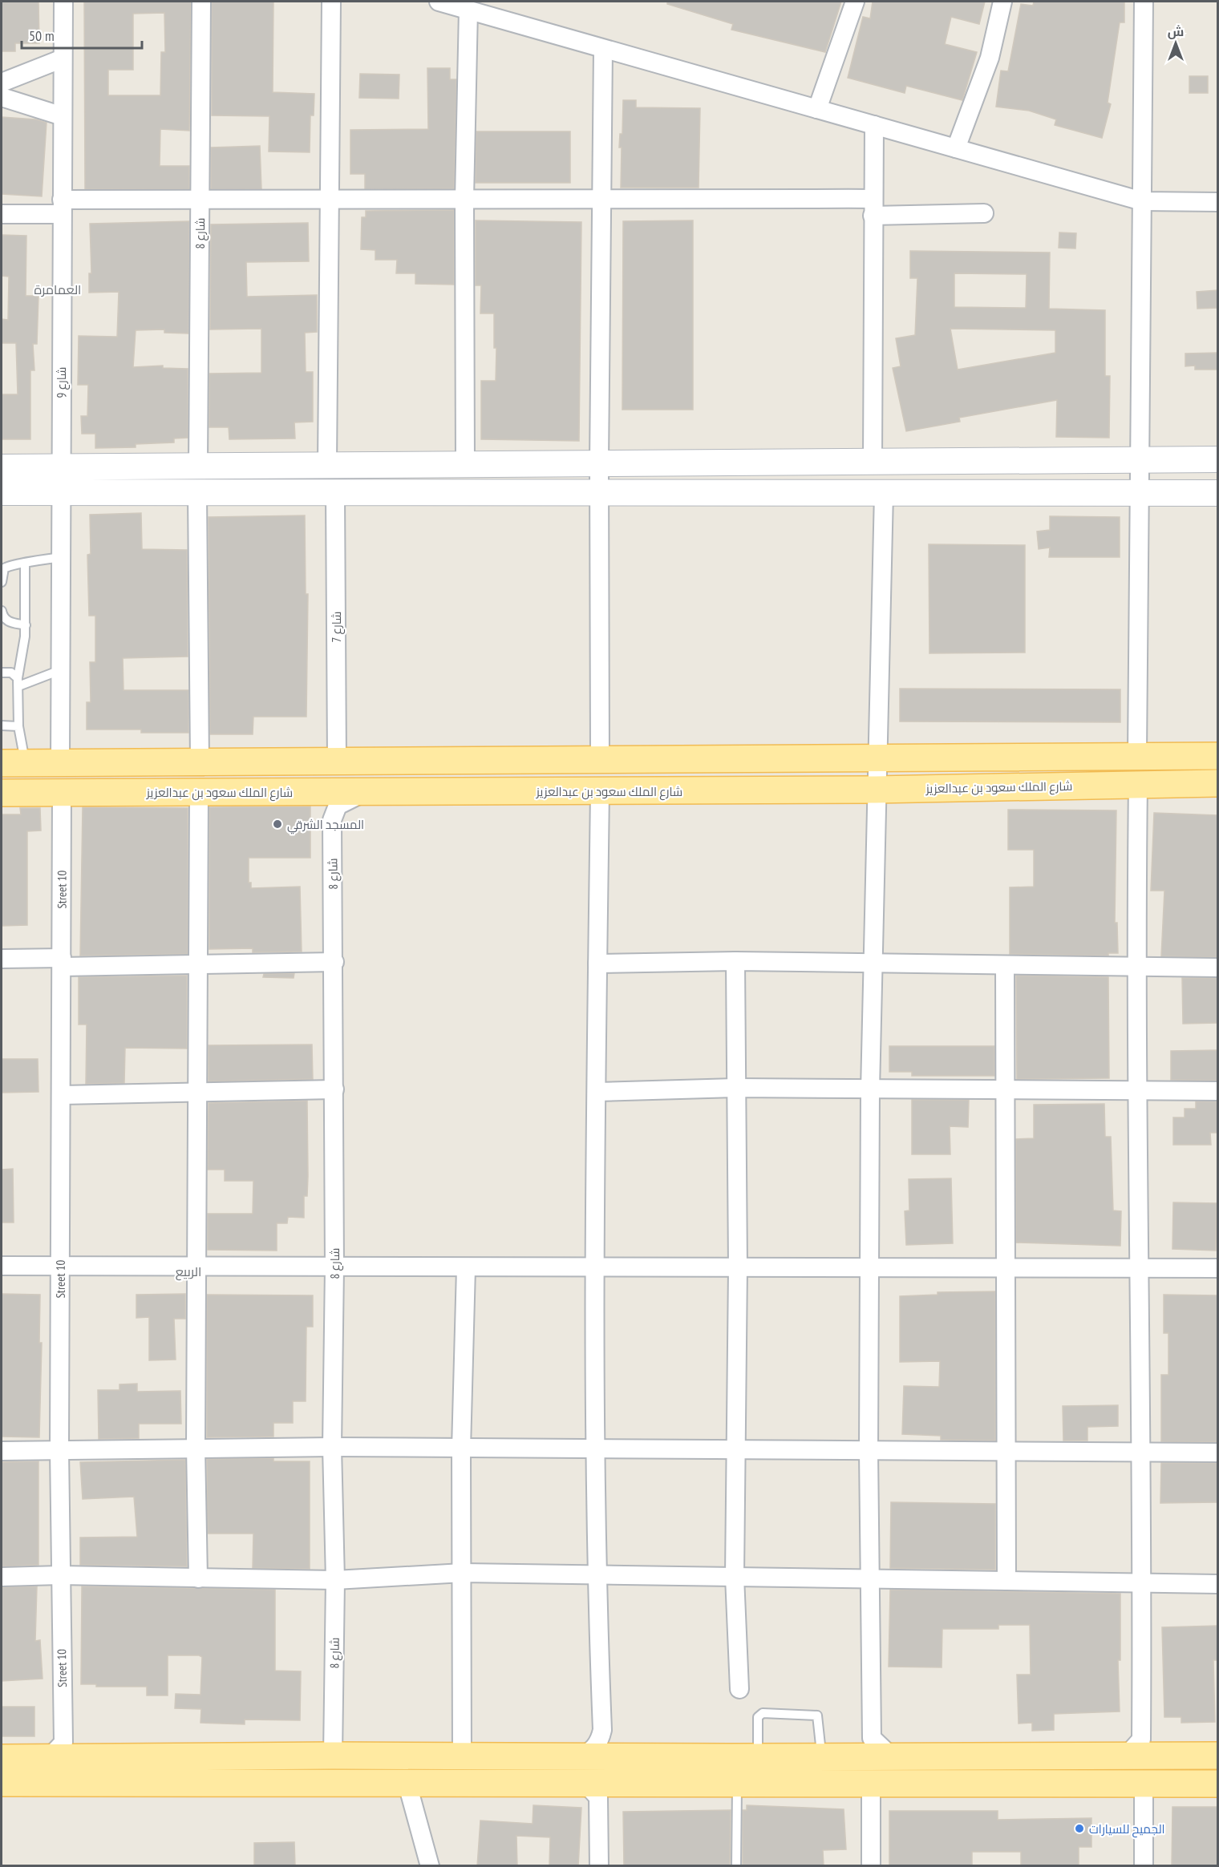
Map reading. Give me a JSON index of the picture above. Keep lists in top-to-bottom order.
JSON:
{
  "streets": {
    "main road": ["شارع الملك سعود بن عبدالعزيز"],
    "street": [
      "شارع 8",
      "شارع 9",
      "شارع 7",
      "Street 10"
    ]
  },
  "crossings": [
    ["شارع 8", "شارع الملك سعود بن عبدالعزيز"],
    ["شارع الملك سعود بن عبدالعزيز", "Street 10"]
  ],
  "districts": ["العمامرة", "الربيع"],
  "places": ["المسجد الشرقي", "الجميح للسيارات"],
  "scale_bar": "50 m",
  "north": "top"
}
